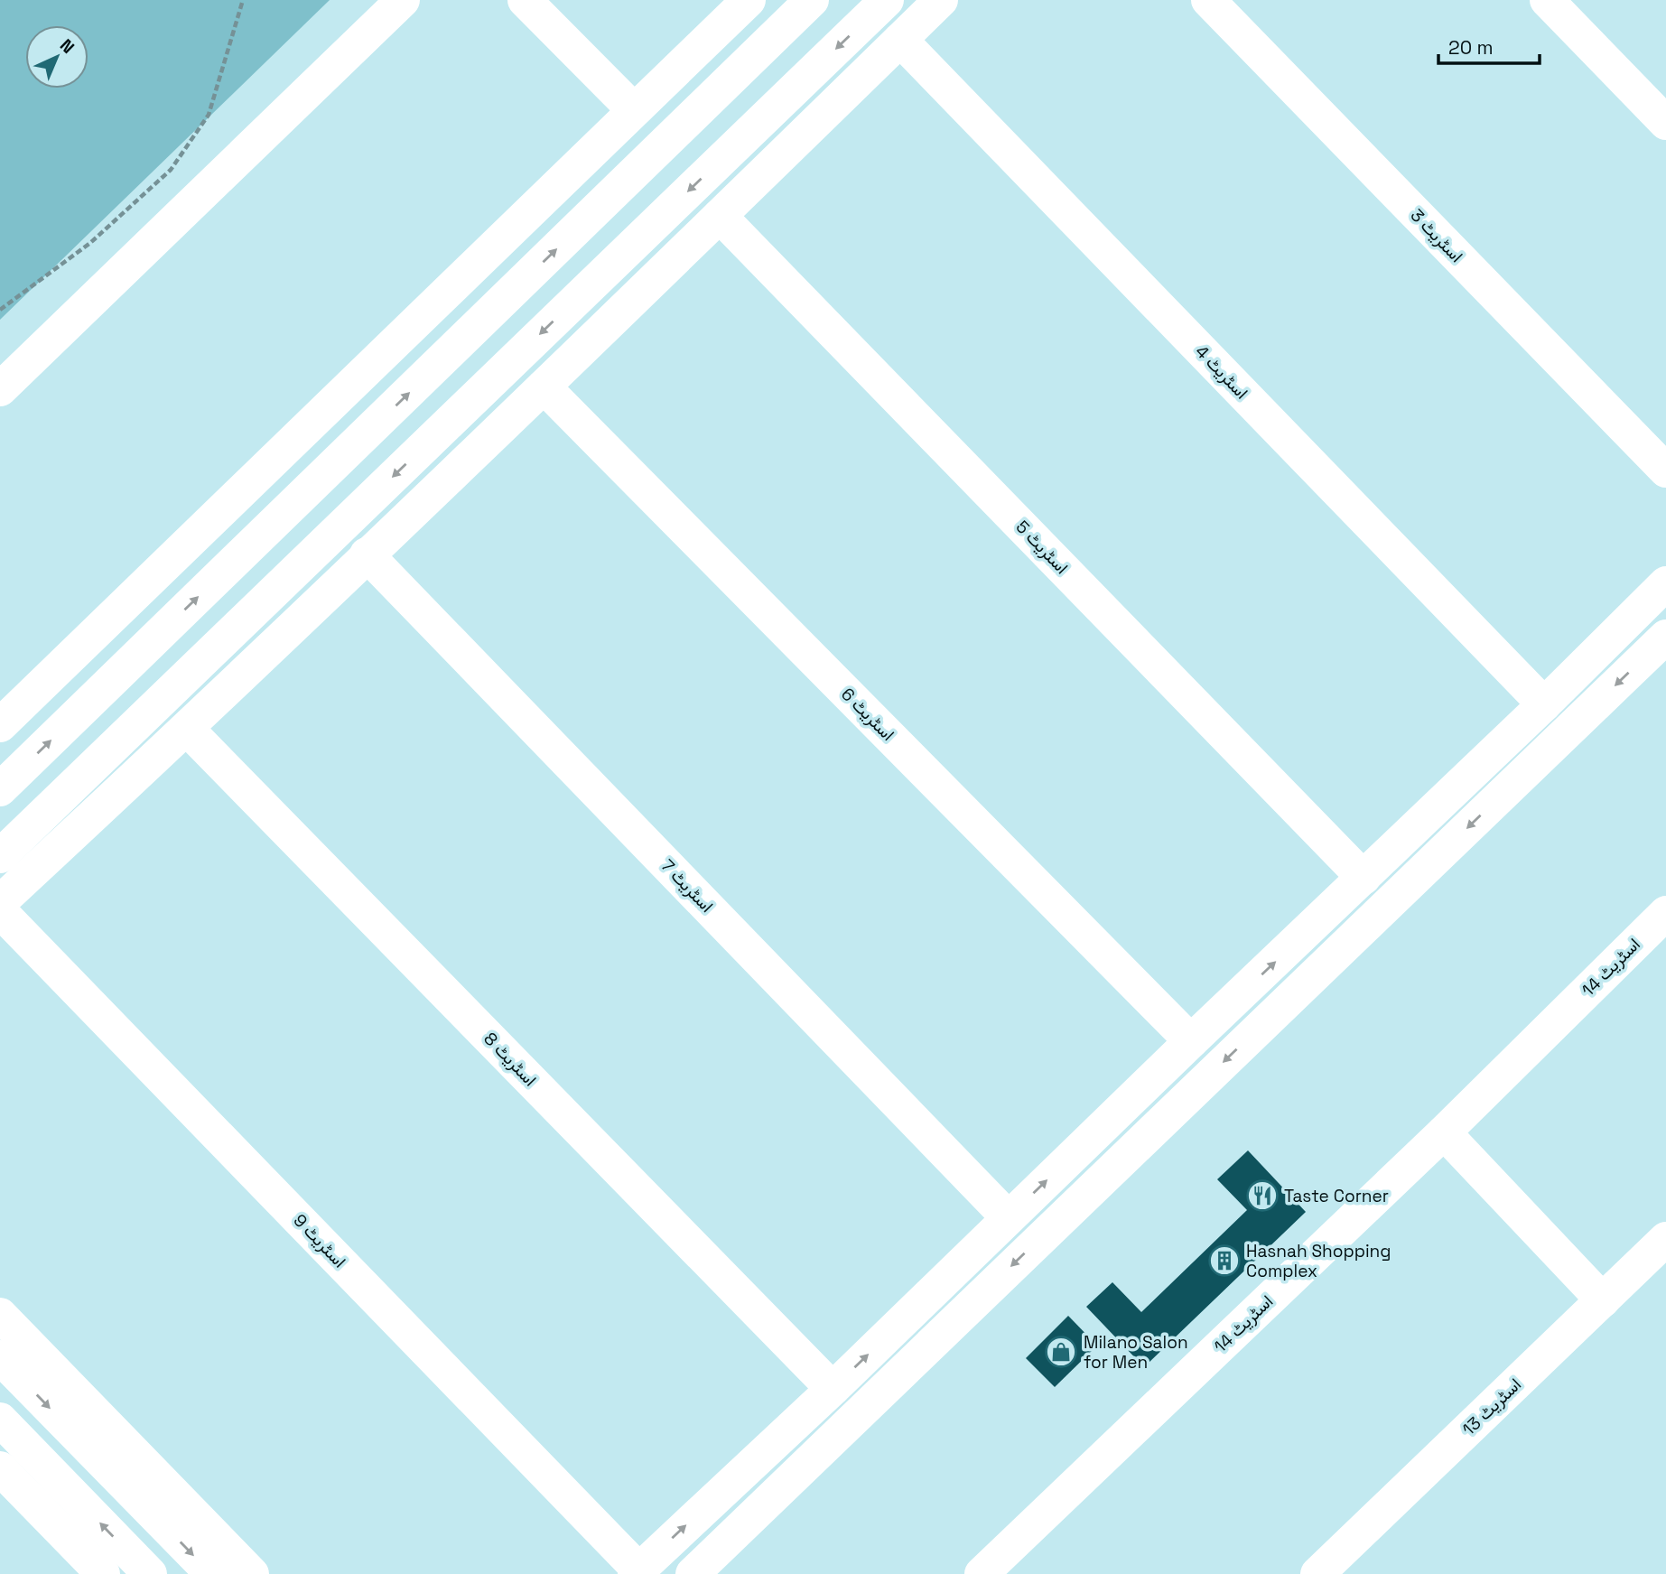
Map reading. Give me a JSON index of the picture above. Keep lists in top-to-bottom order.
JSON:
{
  "streets": {
    "street": [
      "اسٹریٹ 3",
      "اسٹریٹ 4",
      "اسٹریٹ 5",
      "اسٹریٹ 6",
      "اسٹریٹ 7",
      "اسٹریٹ 14",
      "اسٹریٹ 8",
      "اسٹریٹ 9",
      "اسٹریٹ 13"
    ]
  },
  "places": {
    "restaurant": ["Taste Corner"],
    "building": ["Hasnah Shopping Complex"],
    "shop": ["Milano Salon for Men"]
  },
  "scale_bar": "20 m",
  "north": "top right"
}
